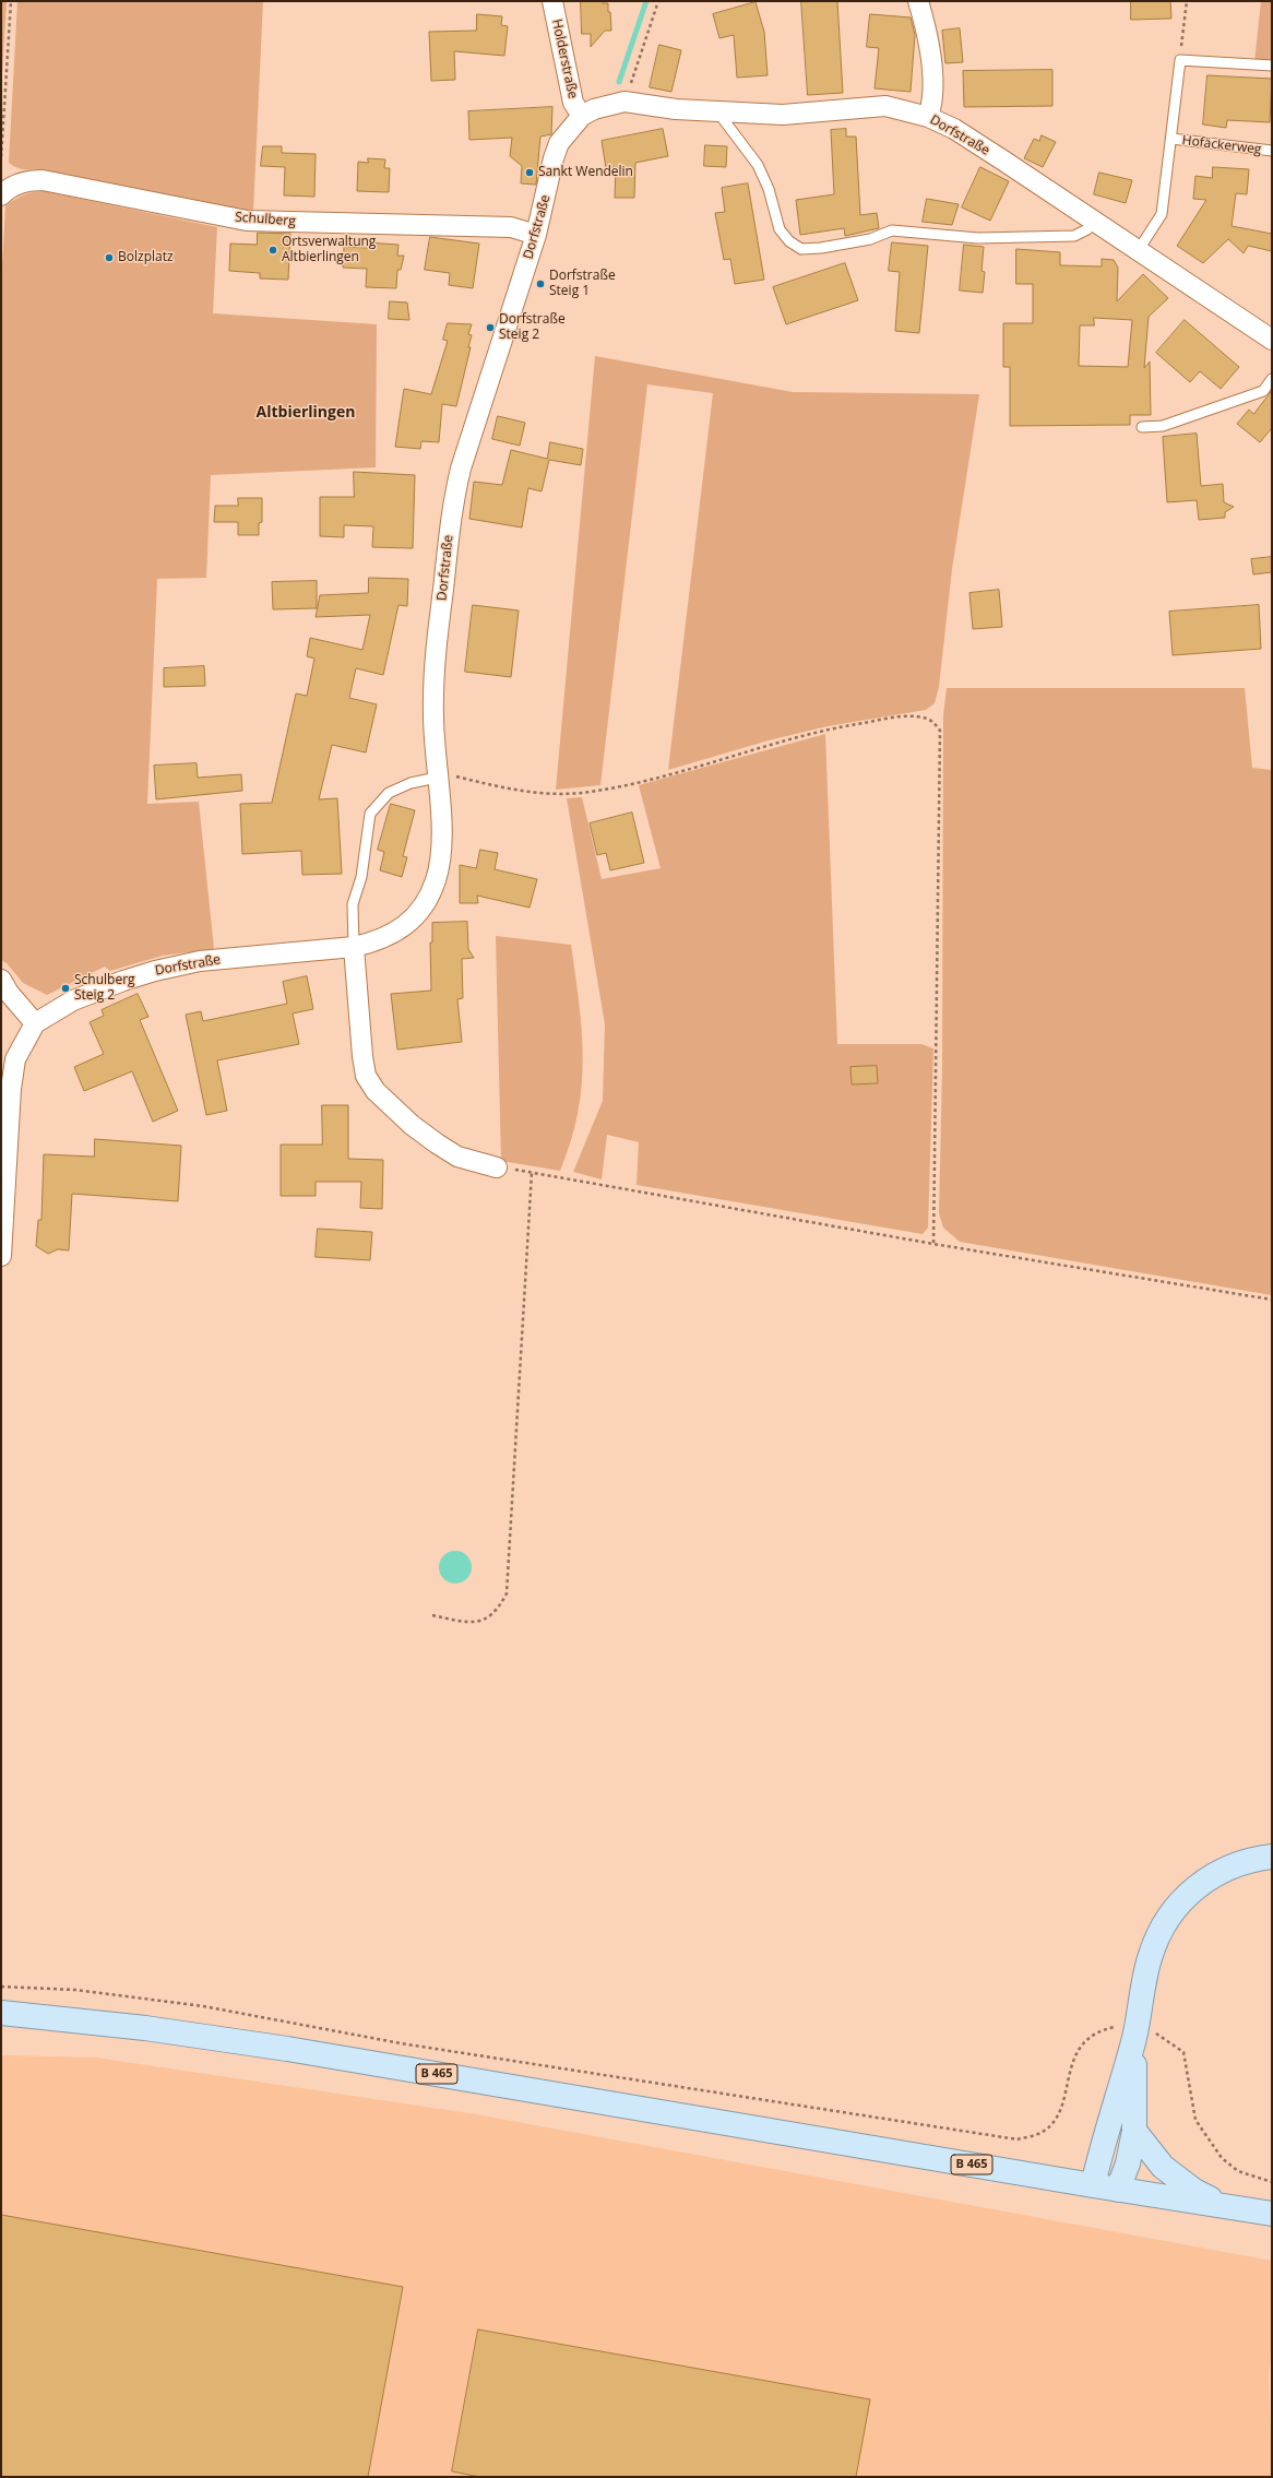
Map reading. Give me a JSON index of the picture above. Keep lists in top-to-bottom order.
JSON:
{
  "streets": {
    "main road": ["B 465"],
    "street": ["Holderstraße", "Dorfstraße", "Schulberg"],
    "lane": ["Hofäckerweg"]
  },
  "crossings": [
    ["Holderstraße", "Dorfstraße"],
    ["Dorfstraße", "Hofäckerweg"],
    ["Dorfstraße", "Schulberg"]
  ],
  "districts": ["Altbierlingen"],
  "places": [
    "Sankt Wendelin",
    "Ortsverwaltung Altbierlingen",
    "Bolzplatz",
    "Dorfstraße Steig 1",
    "Dorfstraße Steig 2",
    "Schulberg Steig 2"
  ]
}
